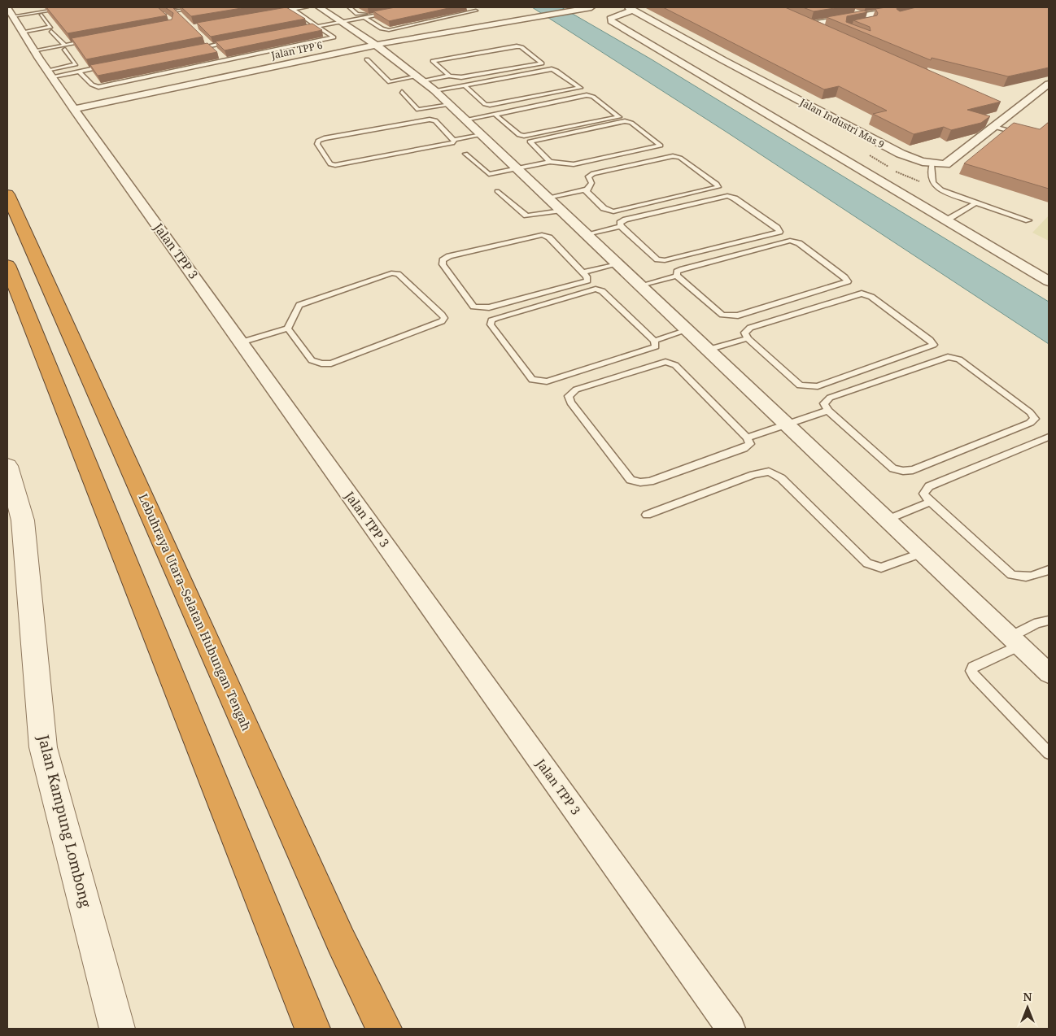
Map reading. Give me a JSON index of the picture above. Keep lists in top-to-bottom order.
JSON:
{
  "streets": {
    "highway": ["Lebuhraya Utara–Selatan Hubungan Tengah"],
    "street": [
      "Jalan TPP 6",
      "Jalan Industri Mas 9",
      "Jalan TPP 3",
      "Jalan Kampung Lombong"
    ]
  },
  "crossings": [
    ["Jalan TPP 6", "Jalan TPP 3"]
  ],
  "north": "top"
}
